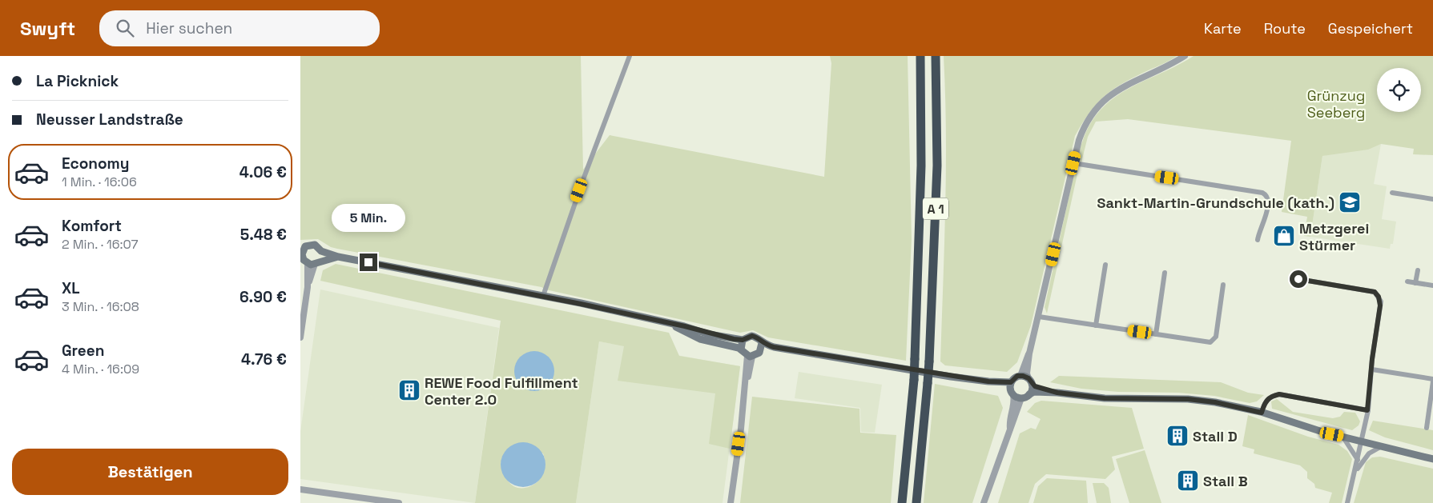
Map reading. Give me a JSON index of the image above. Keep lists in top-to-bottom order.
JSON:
{
  "streets": {
    "highway": ["A 1"]
  },
  "parks": ["Grünzug Seeberg"],
  "places": {
    "school or university": ["Sankt-Martin-Grundschule (kath.)"],
    "shop": ["Metzgerei Stürmer"],
    "building": ["REWE Food Fulfillment Center 2.0", "Stall D", "Stall B"]
  },
  "page": {
    "header": "Swyft",
    "search": "Hier suchen",
    "nav": ["Karte", "Route", "Gespeichert"],
    "banner": ["La Picknick", "Neusser Landstraße"],
    "list": [
      {
        "name": "Economy",
        "note": "1 Min. · 16:06",
        "value": "4.06 €"
      },
      {
        "name": "Komfort",
        "note": "2 Min. · 16:07",
        "value": "5.48 €"
      },
      {
        "name": "XL",
        "note": "3 Min. · 16:08",
        "value": "6.90 €"
      },
      {
        "name": "Green",
        "note": "4 Min. · 16:09",
        "value": "4.76 €"
      }
    ],
    "bubble": "5 Min.",
    "buttons": "Bestätigen"
  }
}
